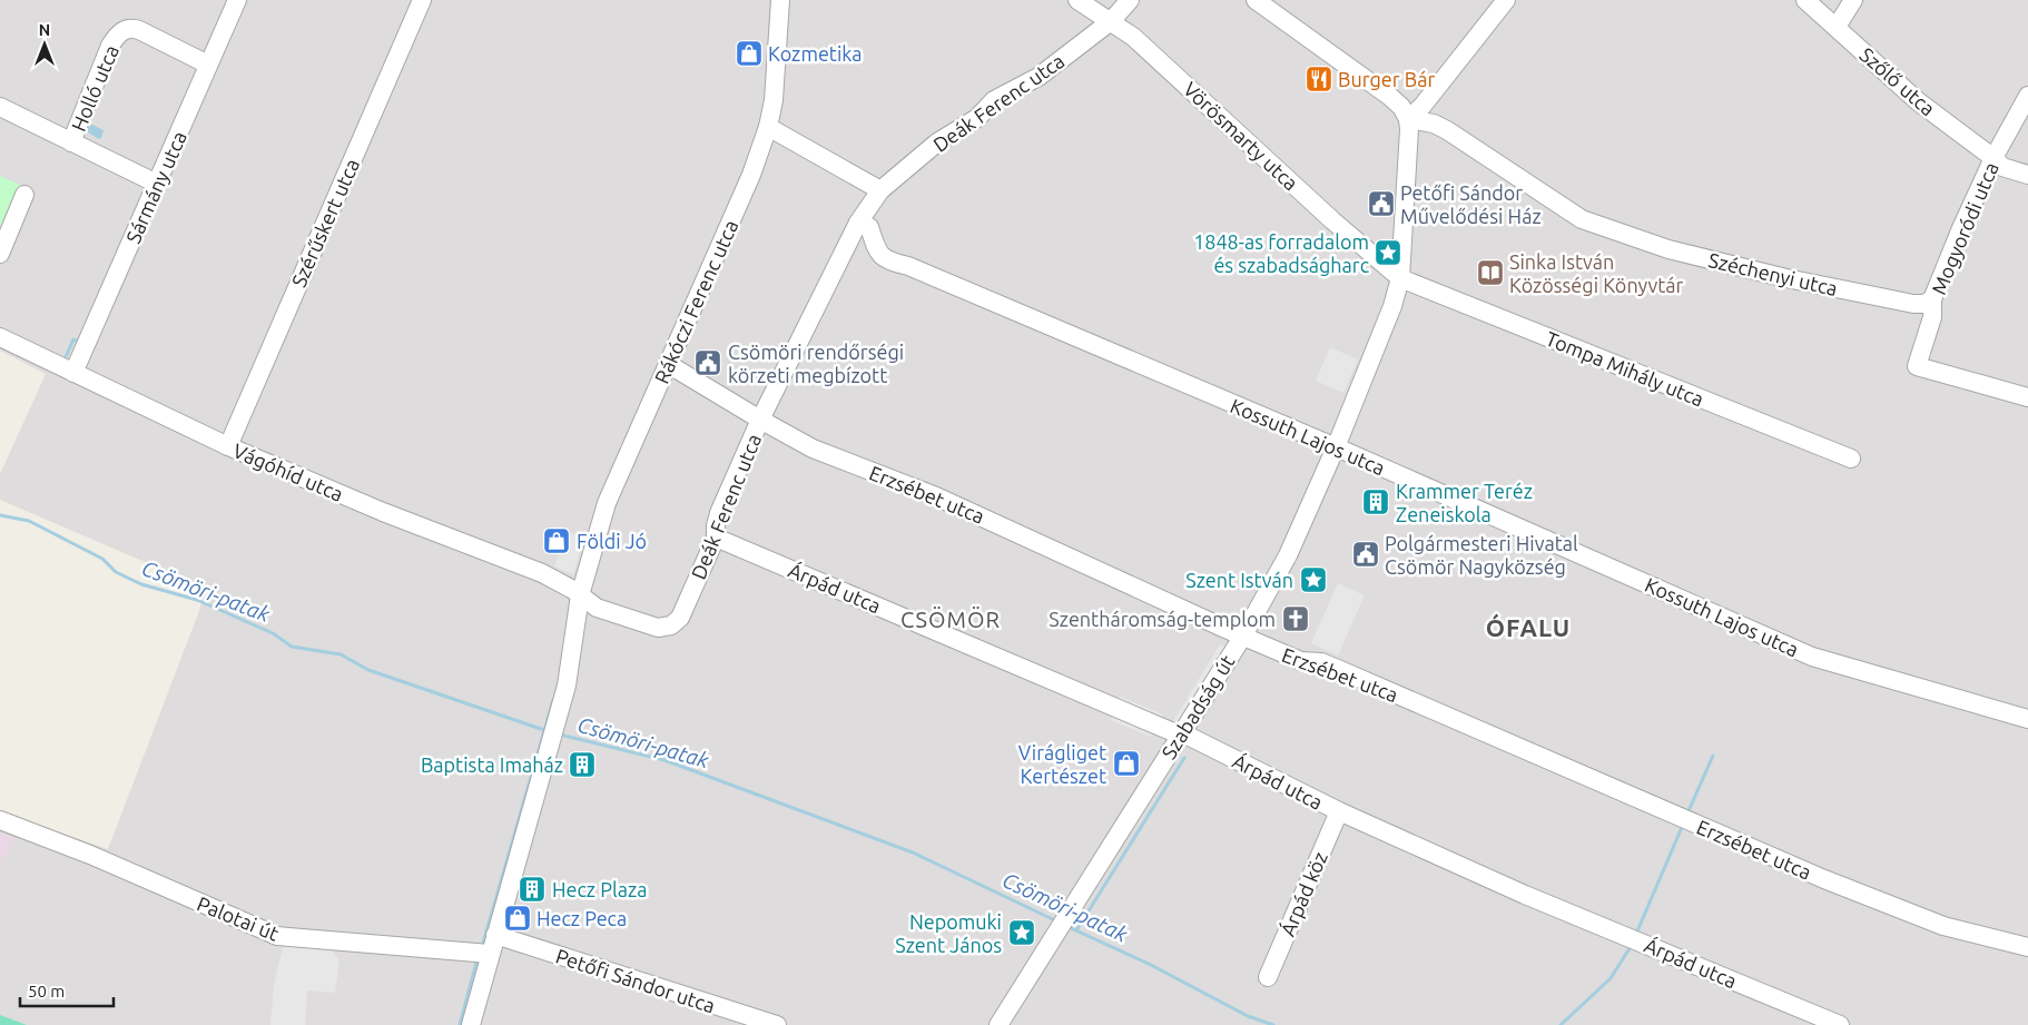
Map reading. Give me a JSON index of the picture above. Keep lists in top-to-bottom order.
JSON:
{
  "streets": {
    "street": [
      "Szőlő utca",
      "Holló utca",
      "Deák Ferenc utca",
      "Vörösmarty utca",
      "Sármány utca",
      "Szérűskert utca",
      "Mogyoródi utca",
      "Széchenyi utca",
      "Rákóczi Ferenc utca",
      "Tompa Mihály utca",
      "Kossuth Lajos utca",
      "Vágóhíd utca",
      "Erzsébet utca",
      "Árpád utca",
      "Szabadság út",
      "Árpád köz",
      "Palotai út",
      "Petőfi Sándor utca"
    ]
  },
  "crossings": [
    ["Szőlő utca", "Mogyoródi utca"],
    ["Holló utca", "Sármány utca"],
    ["Deák Ferenc utca", "Vörösmarty utca"],
    ["Deák Ferenc utca", "Kossuth Lajos utca"],
    ["Deák Ferenc utca", "Vágóhíd utca"],
    ["Deák Ferenc utca", "Erzsébet utca"],
    ["Deák Ferenc utca", "Árpád utca"],
    ["Vörösmarty utca", "Tompa Mihály utca"],
    ["Vörösmarty utca", "Szabadság út"],
    ["Sármány utca", "Vágóhíd utca"],
    ["Szérűskert utca", "Vágóhíd utca"],
    ["Mogyoródi utca", "Széchenyi utca"],
    ["Széchenyi utca", "Szabadság út"],
    ["Rákóczi Ferenc utca", "Vágóhíd utca"],
    ["Rákóczi Ferenc utca", "Erzsébet utca"],
    ["Rákóczi Ferenc utca", "Palotai út"],
    ["Rákóczi Ferenc utca", "Petőfi Sándor utca"],
    ["Tompa Mihály utca", "Szabadság út"],
    ["Kossuth Lajos utca", "Szabadság út"],
    ["Erzsébet utca", "Szabadság út"],
    ["Árpád utca", "Szabadság út"],
    ["Árpád utca", "Árpád köz"]
  ],
  "districts": ["CSÖMÖR", "ÓFALU"],
  "water": ["Csömöri-patak"],
  "places": {
    "shop": [
      "Kozmetika",
      "Földi Jó",
      "Virágliget Kertészet",
      "Hecz Peca"
    ],
    "restaurant": ["Burger Bár"],
    "public building": ["Petőfi Sándor Művelődési Ház", "Csömöri rendőrségi körzeti megbízott", "Polgármesteri Hivatal Csömör Nagyközség"],
    "place": ["1848-as forradalom és szabadságharc", "Szent István", "Nepomuki Szent János"],
    "library": ["Sinka István Közösségi Könyvtár"],
    "building": ["Krammer Teréz Zeneiskola", "Baptista Imaház", "Hecz Plaza"],
    "church": ["Szentháromság-templom"]
  },
  "scale_bar": "50 m",
  "north": "top"
}
